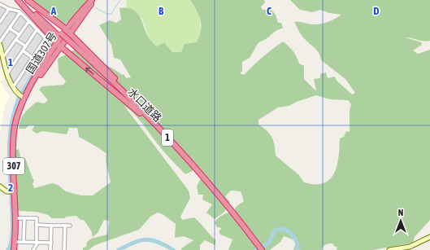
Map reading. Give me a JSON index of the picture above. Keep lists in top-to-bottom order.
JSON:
{
  "streets": {
    "highway": [
      "国道307号",
      "水口道路",
      "1",
      "307"
    ]
  },
  "crossings": [
    ["国道307号", "1"],
    ["国道307号", "307"],
    ["水口道路", "1"],
    ["1", "307"]
  ],
  "north": "top",
  "grid": {
    "columns": [
      "A",
      "B",
      "C",
      "D"
    ],
    "rows": ["1", "2"]
  }
}
